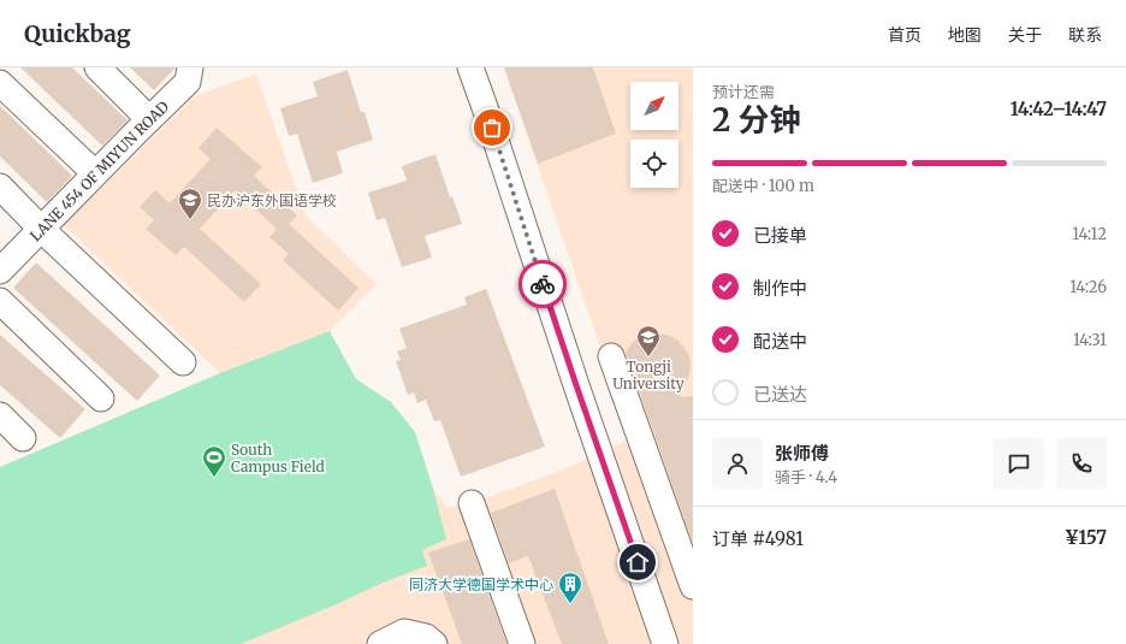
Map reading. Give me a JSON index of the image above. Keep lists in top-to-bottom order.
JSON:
{
  "streets": {
    "street": ["LANE 454 OF MIYUN ROAD"]
  },
  "places": {
    "school or university": ["民办沪东外国语学校", "Tongji University"],
    "sports": ["South Campus Field"],
    "building": ["同济大学德国学术中心"]
  },
  "north": "top right",
  "page": {
    "header": "Quickbag",
    "nav": [
      "首页",
      "地图",
      "关于",
      "联系"
    ],
    "heading": ["2 分钟", "预计还需", "14:42–14:47"],
    "panel": [
      "张师傅",
      "骑手 · 4.4",
      "订单 #4981",
      "¥157"
    ],
    "bar": "配送中 · 100 m",
    "list": [
      ["已接单", "14:12"],
      ["制作中", "14:26"],
      ["配送中", "14:31"],
      "已送达"
    ]
  }
}
